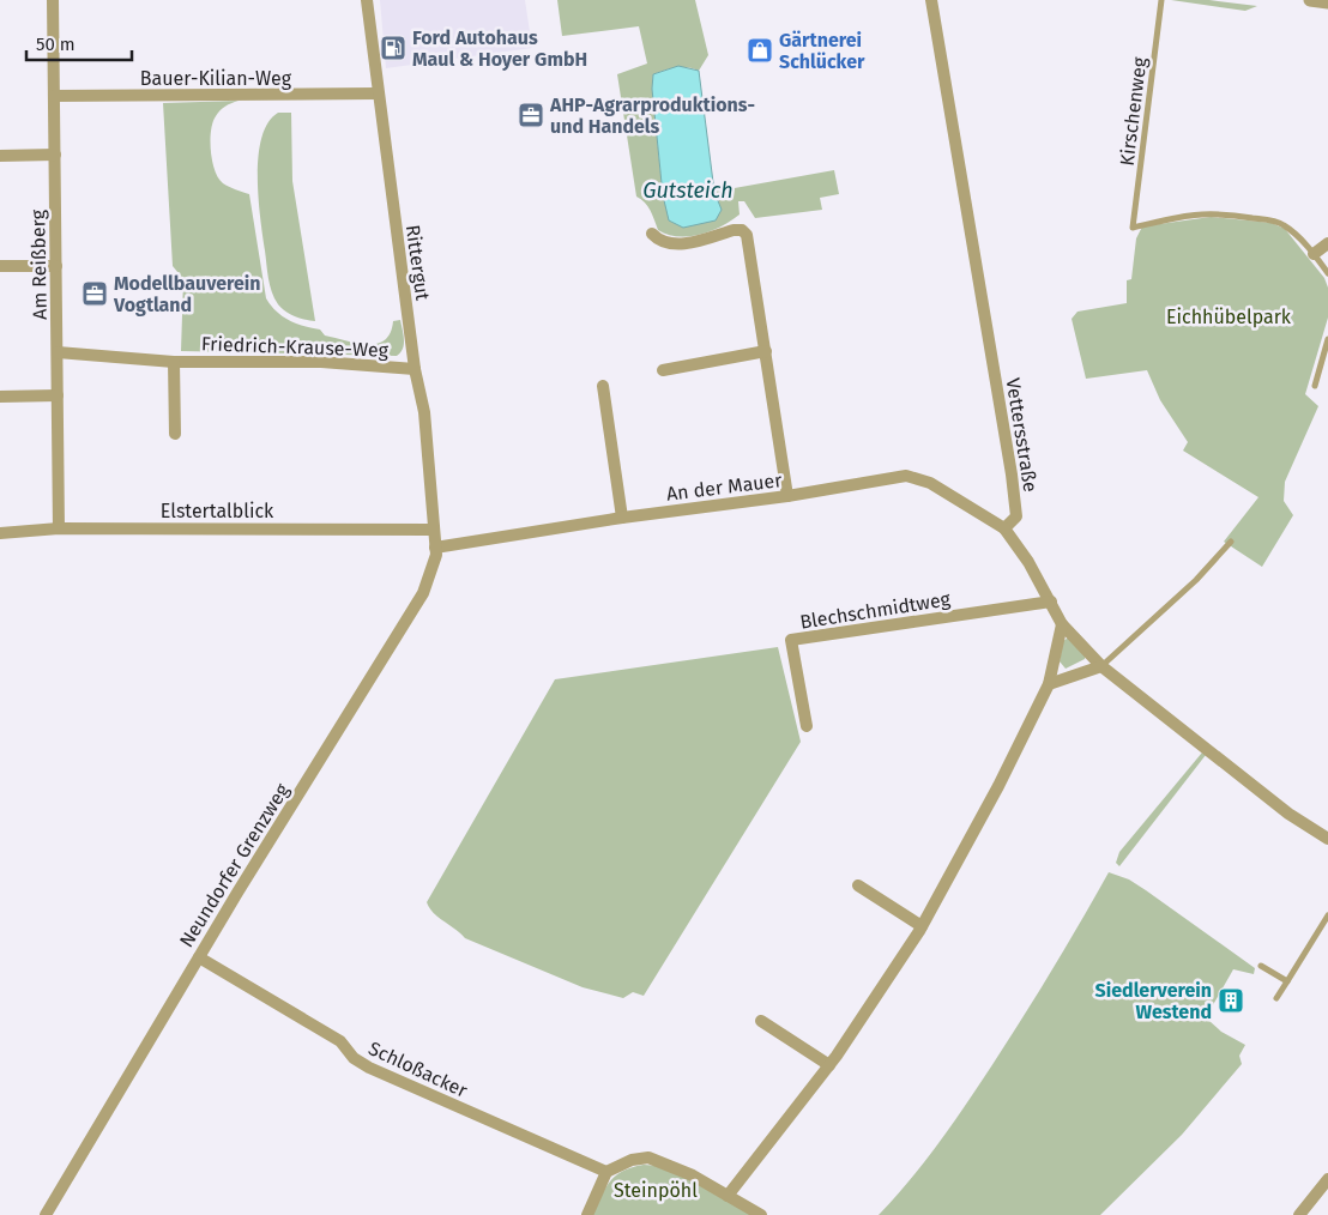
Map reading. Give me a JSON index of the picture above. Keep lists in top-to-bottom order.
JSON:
{
  "streets": {
    "street": [
      "Bauer-Kilian-Weg",
      "Rittergut",
      "Am Reißberg",
      "Friedrich-Krause-Weg",
      "Vettersstraße",
      "An der Mauer",
      "Elstertalblick",
      "Blechschmidtweg",
      "Neundorfer Grenzweg",
      "Schloßacker"
    ],
    "lane": ["Kirschenweg"]
  },
  "crossings": [
    ["Bauer-Kilian-Weg", "Rittergut"],
    ["Bauer-Kilian-Weg", "Am Reißberg"],
    ["Rittergut", "Friedrich-Krause-Weg"],
    ["Rittergut", "Elstertalblick"],
    ["Rittergut", "Neundorfer Grenzweg"],
    ["Am Reißberg", "Friedrich-Krause-Weg"],
    ["Am Reißberg", "Elstertalblick"],
    ["Vettersstraße", "An der Mauer"],
    ["An der Mauer", "Neundorfer Grenzweg"],
    ["Elstertalblick", "Neundorfer Grenzweg"],
    ["Neundorfer Grenzweg", "Schloßacker"]
  ],
  "water": ["Gutsteich"],
  "parks": ["Eichhübelpark", "Steinpöhl"],
  "places": {
    "fuel station": ["Ford Autohaus Maul & Hoyer GmbH"],
    "shop": ["Gärtnerei Schlücker"],
    "office": ["AHP-Agrarproduktions- und Handels", "Modellbauverein Vogtland"],
    "building": ["Siedlerverein Westend"]
  },
  "scale_bar": "50 m"
}
